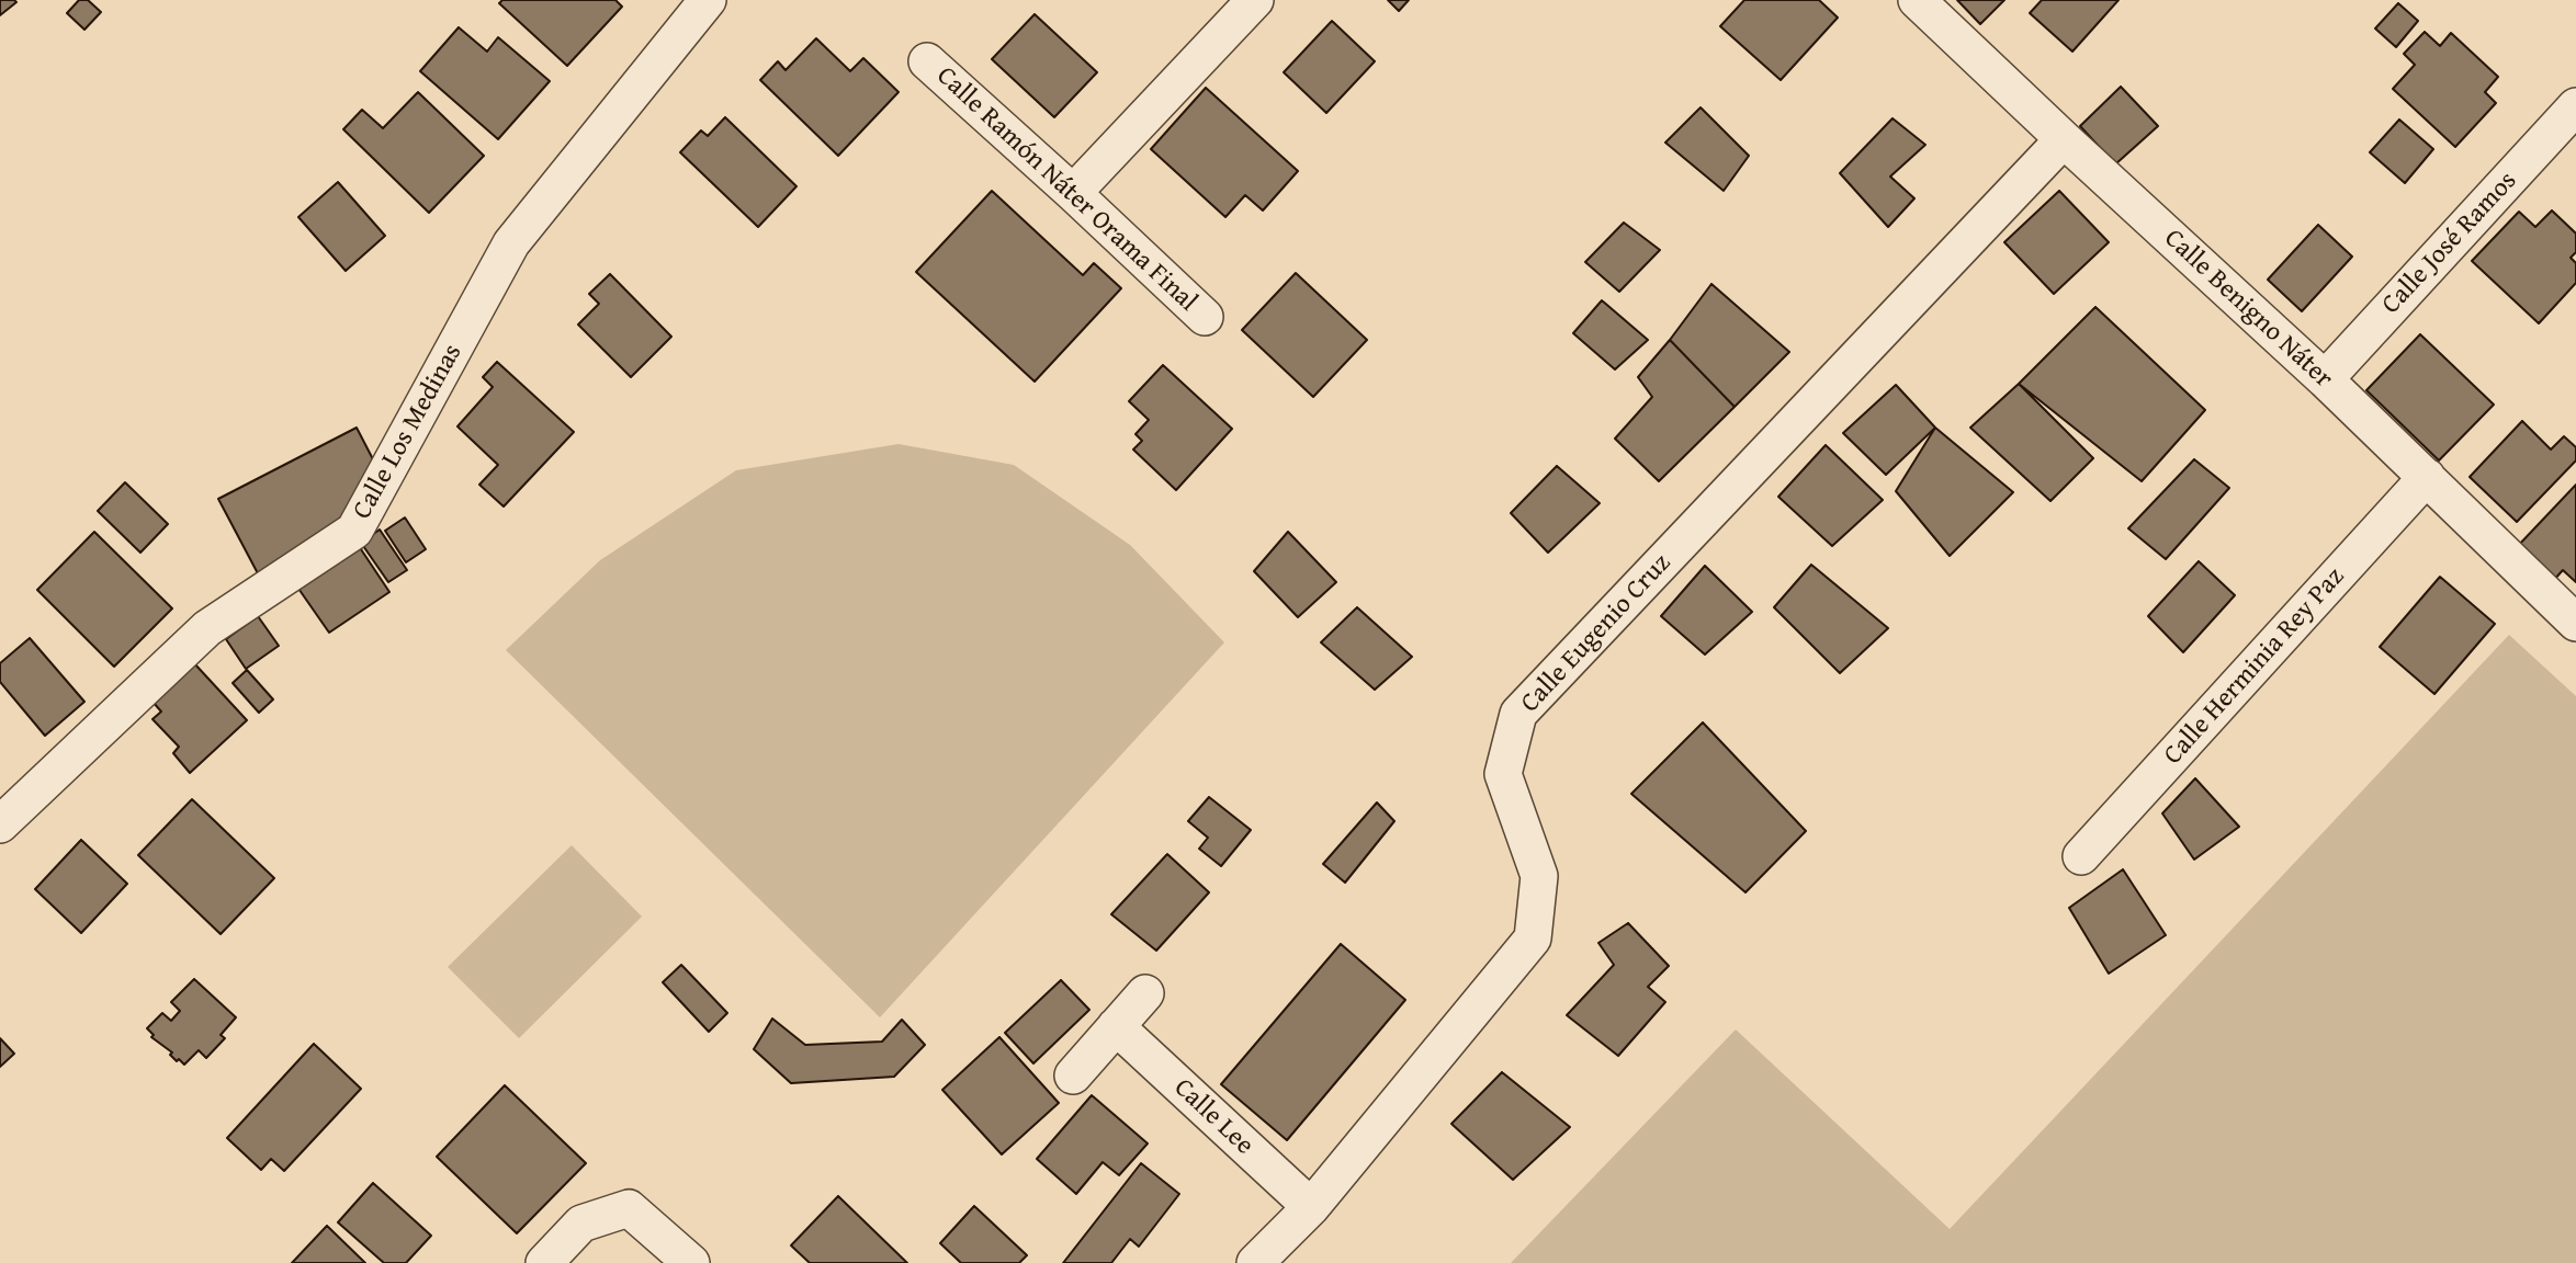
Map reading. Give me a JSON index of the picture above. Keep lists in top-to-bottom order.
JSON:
{
  "streets": {
    "street": [
      "Calle Ramón Náter Orama Final",
      "Calle José Ramos",
      "Calle Benigno Náter",
      "Calle Los Medinas",
      "Calle Eugenio Cruz",
      "Calle Herminia Rey Paz",
      "Calle Lee"
    ]
  },
  "crossings": [
    ["Calle José Ramos", "Calle Benigno Náter"],
    ["Calle Benigno Náter", "Calle Eugenio Cruz"],
    ["Calle Benigno Náter", "Calle Herminia Rey Paz"],
    ["Calle Eugenio Cruz", "Calle Lee"]
  ]
}
